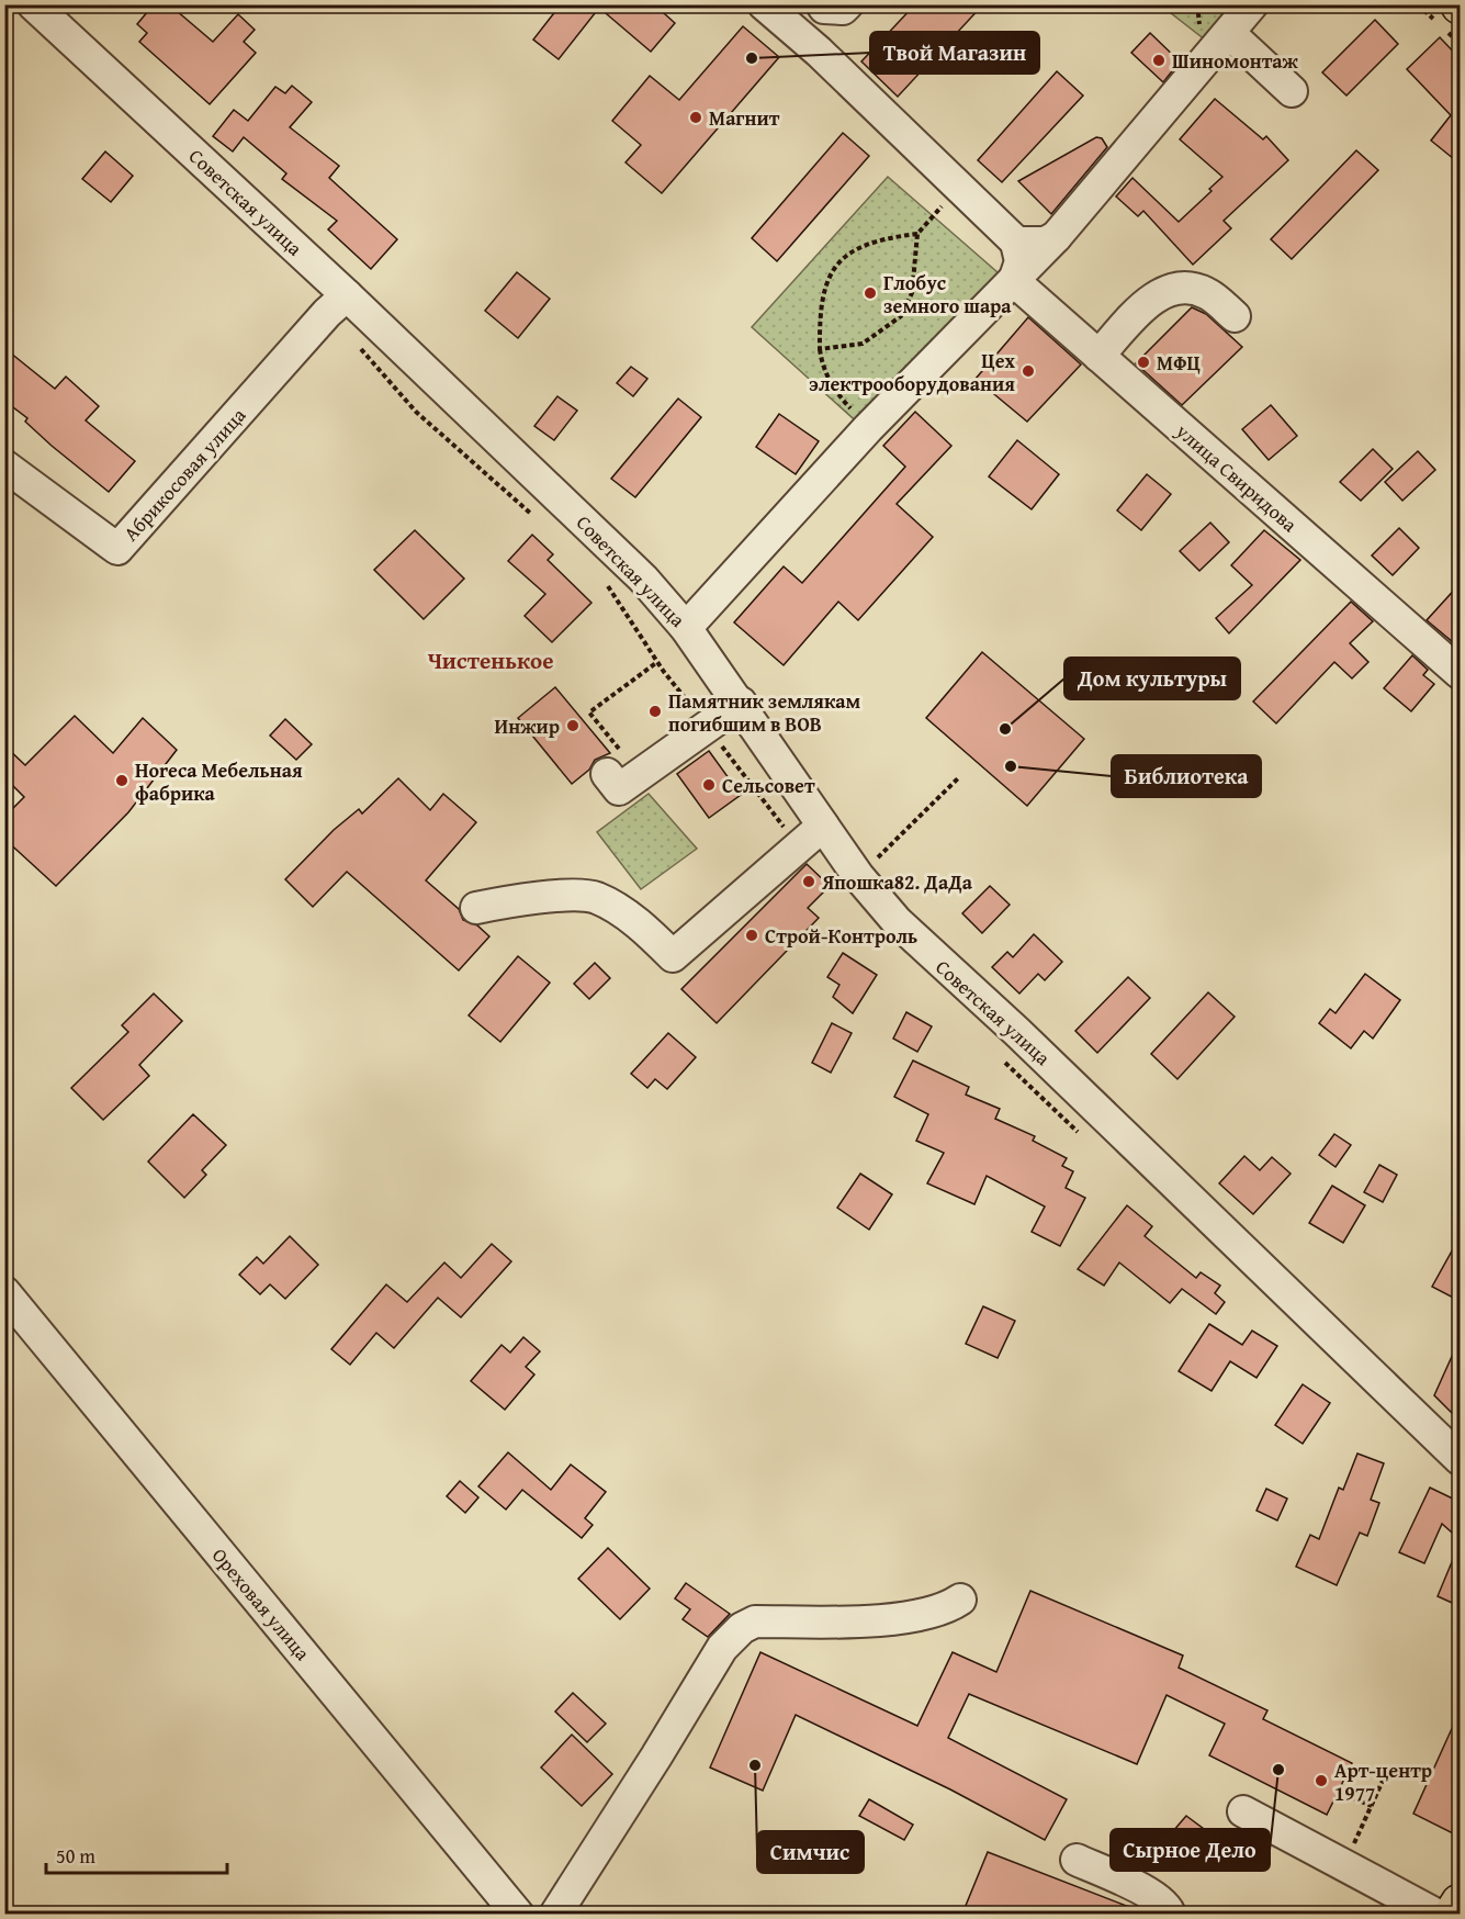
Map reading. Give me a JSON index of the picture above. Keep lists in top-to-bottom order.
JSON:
{
  "streets": {
    "street": [
      "Советская улица",
      "Абрикосовая улица",
      "улица Свиридова",
      "Ореховая улица"
    ]
  },
  "crossings": [
    ["Советская улица", "Абрикосовая улица"]
  ],
  "districts": ["Чистенькое"],
  "places": [
    "Твой Магазин",
    "Шиномонтаж",
    "Магнит",
    "Глобус земного шара",
    "МФЦ",
    "Цех электрооборудования",
    "Памятник землякам погибшим в ВОВ",
    "Инжир",
    "Дом культуры",
    "Библиотека",
    "Horeca Мебельная фабрика",
    "Сельсовет",
    "Япошка82. ДаДа",
    "Строй-Контроль",
    "Симчис",
    "Сырное Дело",
    "Арт-центр 1977"
  ],
  "scale_bar": "50 m"
}
